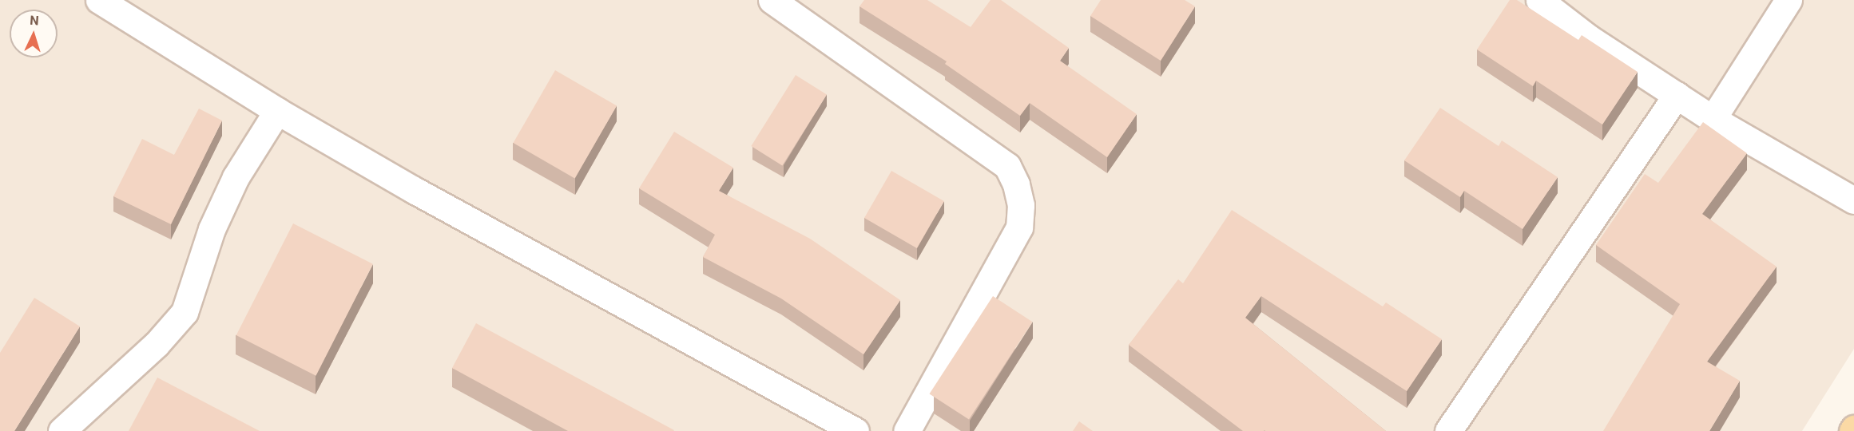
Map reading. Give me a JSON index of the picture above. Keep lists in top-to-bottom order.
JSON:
{
  "north": "top"
}
